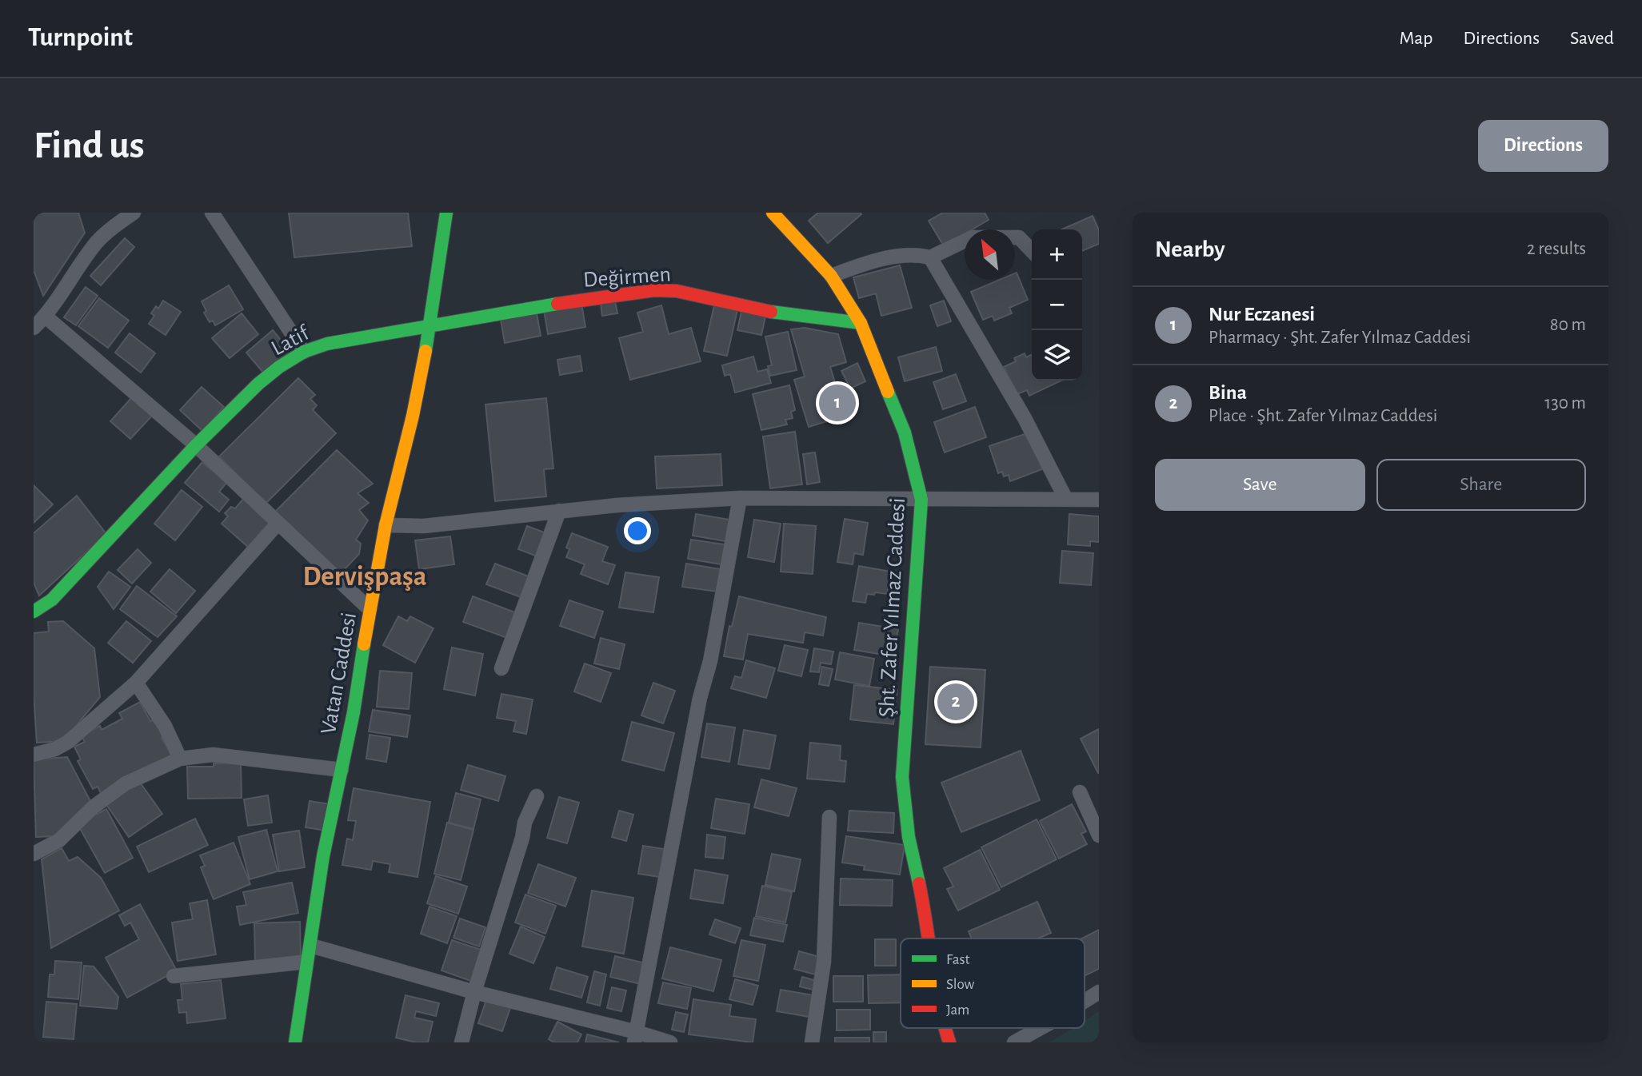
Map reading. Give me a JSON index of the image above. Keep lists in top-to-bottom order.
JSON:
{
  "streets": {
    "street": [
      "Değirmen",
      "Latif",
      "Şht. Zafer Yılmaz Caddesi",
      "Vatan Caddesi"
    ]
  },
  "crossings": [
    ["Değirmen", "Latif"],
    ["Değirmen", "Şht. Zafer Yılmaz Caddesi"],
    ["Değirmen", "Vatan Caddesi"],
    ["Latif", "Vatan Caddesi"]
  ],
  "districts": ["Dervişpaşa"],
  "legend": ["Fast", "Slow", "Jam"],
  "north": "top left",
  "page": {
    "header": "Turnpoint",
    "nav": ["Map", "Directions", "Saved"],
    "buttons": [
      "Directions",
      ["Save", "Share"]
    ],
    "title": "Find us",
    "heading": ["Nearby", "2 results"],
    "map_buttons": ["+", "−"],
    "list": [
      {
        "mark": "1",
        "name": "Nur Eczanesi",
        "note": "Pharmacy · Şht. Zafer Yılmaz Caddesi",
        "value": "80 m"
      },
      {
        "mark": "2",
        "name": "Bina",
        "note": "Place · Şht. Zafer Yılmaz Caddesi",
        "value": "130 m"
      }
    ],
    "pins": ["1", "2"]
  }
}
